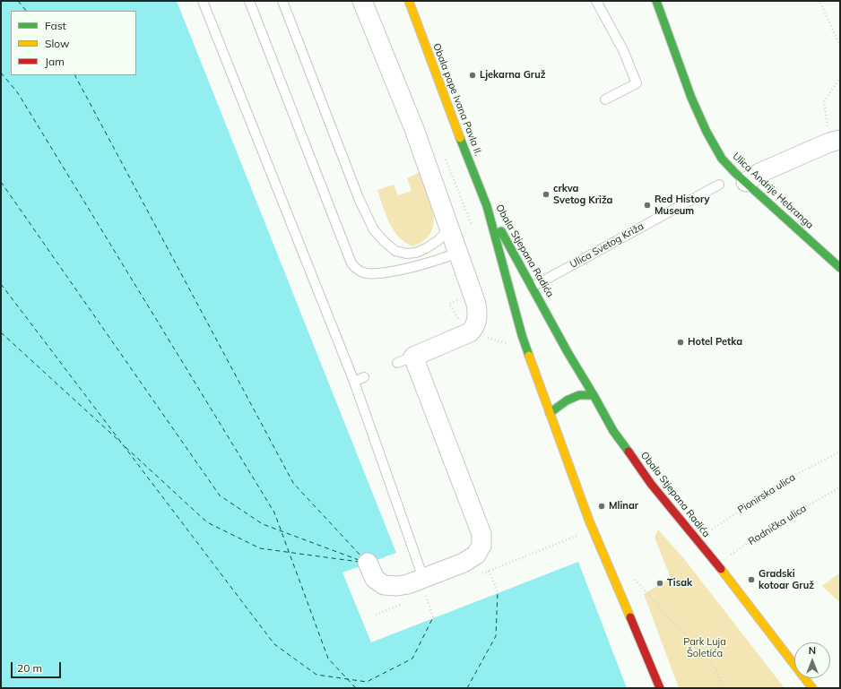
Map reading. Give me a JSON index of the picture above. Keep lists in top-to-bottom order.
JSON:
{
  "streets": {
    "main road": ["Obala pape Ivana Pavla II.", "Ulica Andrije Hebranga", "Obala Stjepana Radića"],
    "lane": ["Ulica Svetog Križa"],
    "path": ["Pionirska ulica", "Radnička ulica"]
  },
  "crossings": [
    ["Obala pape Ivana Pavla II.", "Obala Stjepana Radića"],
    ["Ulica Svetog Križa", "Obala Stjepana Radića"],
    ["Obala Stjepana Radića", "Pionirska ulica"],
    ["Obala Stjepana Radića", "Radnička ulica"]
  ],
  "parks": ["Park Luja Šoletića"],
  "places": [
    "Ljekarna Gruž",
    "crkva Svetog Križa",
    "Red History Museum",
    "Hotel Petka",
    "Mlinar",
    "Gradski kotoar Gruž",
    "Tisak"
  ],
  "legend": ["Fast", "Slow", "Jam"],
  "scale_bar": "20 m",
  "north": "top"
}
